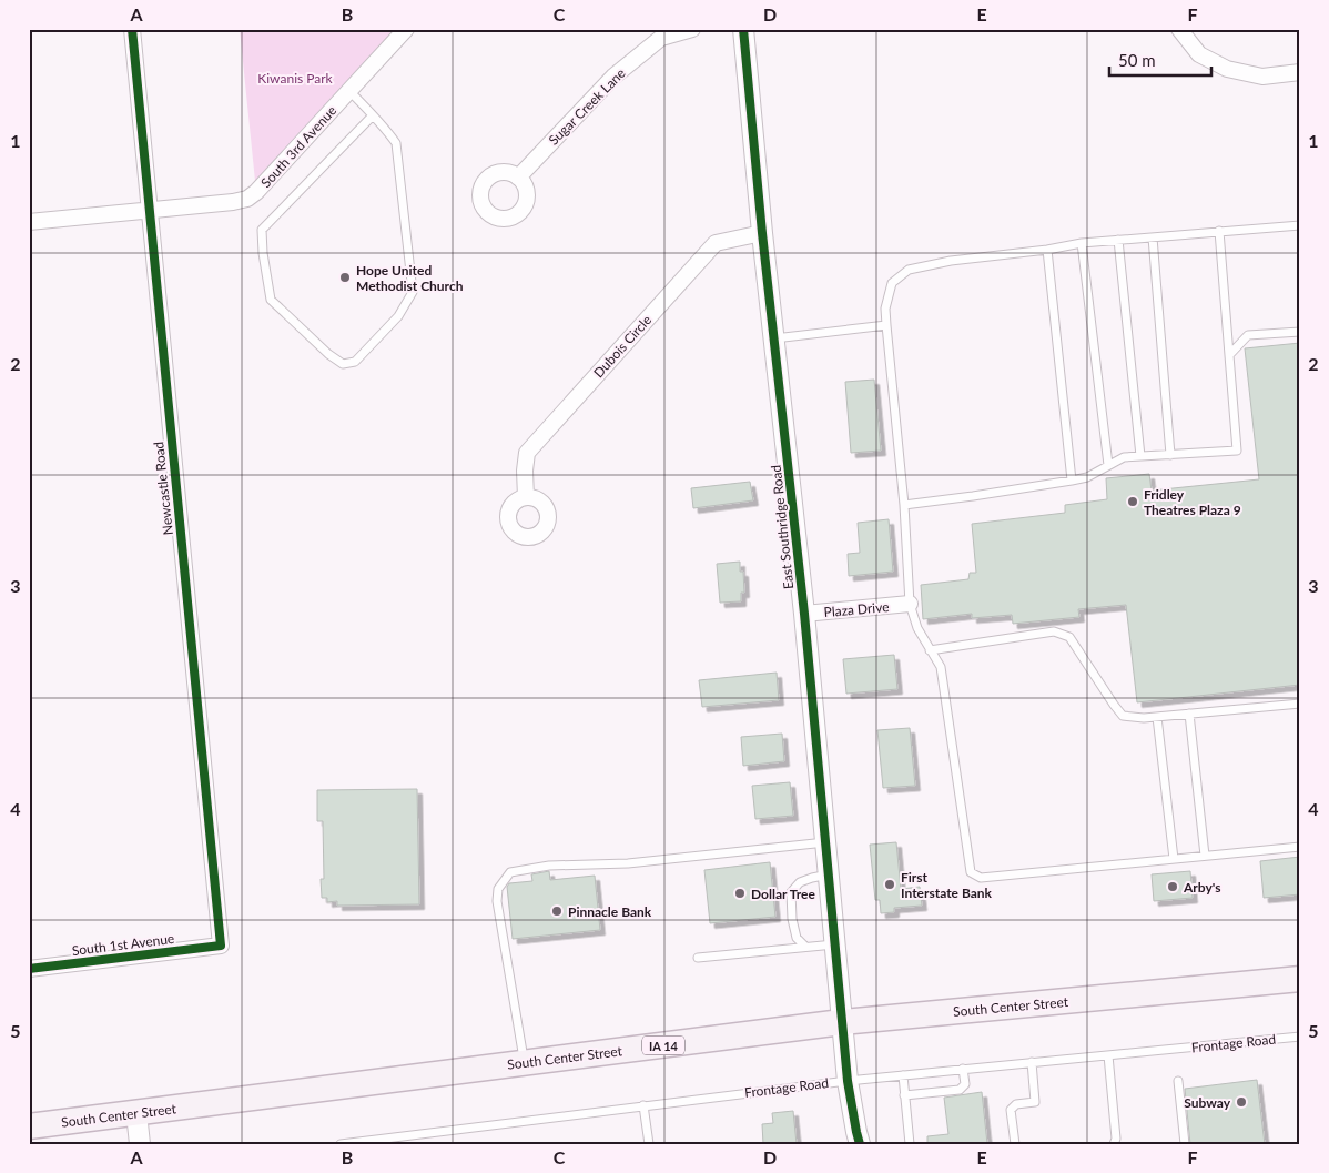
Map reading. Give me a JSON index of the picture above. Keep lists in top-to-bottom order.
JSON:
{
  "streets": {
    "main road": ["South Center Street", "IA 14"],
    "street": [
      "Sugar Creek Lane",
      "South 3rd Avenue",
      "Dubois Circle",
      "Newcastle Road",
      "East Southridge Road",
      "Plaza Drive",
      "South 1st Avenue"
    ],
    "lane": ["Frontage Road"]
  },
  "crossings": [
    ["South 3rd Avenue", "Newcastle Road"],
    ["Dubois Circle", "East Southridge Road"],
    ["Newcastle Road", "South 1st Avenue"],
    ["East Southridge Road", "Plaza Drive"],
    ["East Southridge Road", "South Center Street"],
    ["East Southridge Road", "Frontage Road"]
  ],
  "parks": ["Kiwanis Park"],
  "places": [
    "Hope United Methodist Church",
    "Fridley Theatres Plaza 9",
    "First Interstate Bank",
    "Arby's",
    "Dollar Tree",
    "Pinnacle Bank",
    "Subway"
  ],
  "scale_bar": "50 m",
  "grid": {
    "columns": [
      "A",
      "B",
      "C",
      "D",
      "E",
      "F"
    ],
    "rows": [
      "1",
      "2",
      "3",
      "4",
      "5"
    ]
  }
}
